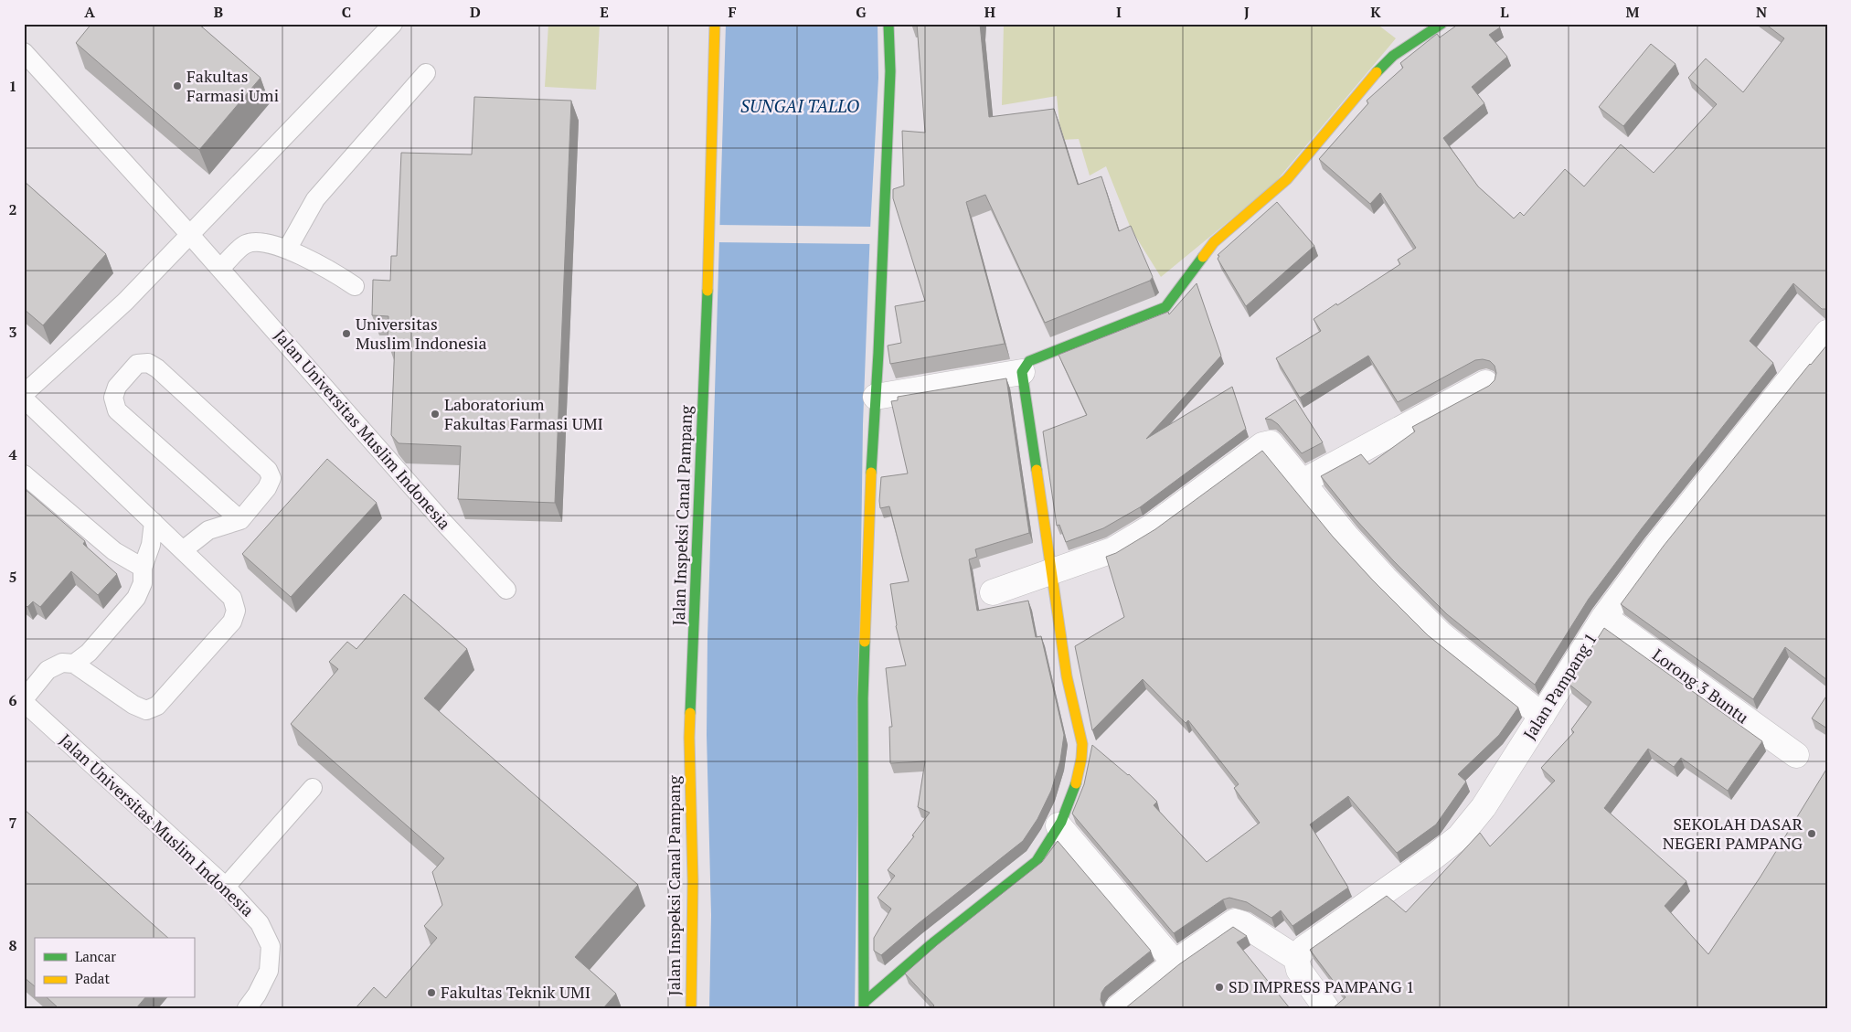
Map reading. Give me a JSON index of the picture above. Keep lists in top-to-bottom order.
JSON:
{
  "streets": {
    "street": ["Jalan Inspeksi Canal Pampang", "Jalan Pampang 1", "Lorong 3 Buntu"],
    "lane": ["Jalan Universitas Muslim Indonesia"]
  },
  "crossings": [
    ["Jalan Pampang 1", "Lorong 3 Buntu"]
  ],
  "water": ["SUNGAI TALLO"],
  "places": [
    "Fakultas Farmasi Umi",
    "Universitas Muslim Indonesia",
    "Laboratorium Fakultas Farmasi UMI",
    "SEKOLAH DASAR NEGERI PAMPANG",
    "SD IMPRESS PAMPANG 1",
    "Fakultas Teknik UMI"
  ],
  "legend": ["Lancar", "Padat"],
  "grid": {
    "columns": [
      "A",
      "B",
      "C",
      "D",
      "E",
      "F",
      "G",
      "H",
      "I",
      "J",
      "K",
      "L",
      "M",
      "N"
    ],
    "rows": [
      "1",
      "2",
      "3",
      "4",
      "5",
      "6",
      "7",
      "8"
    ]
  }
}
